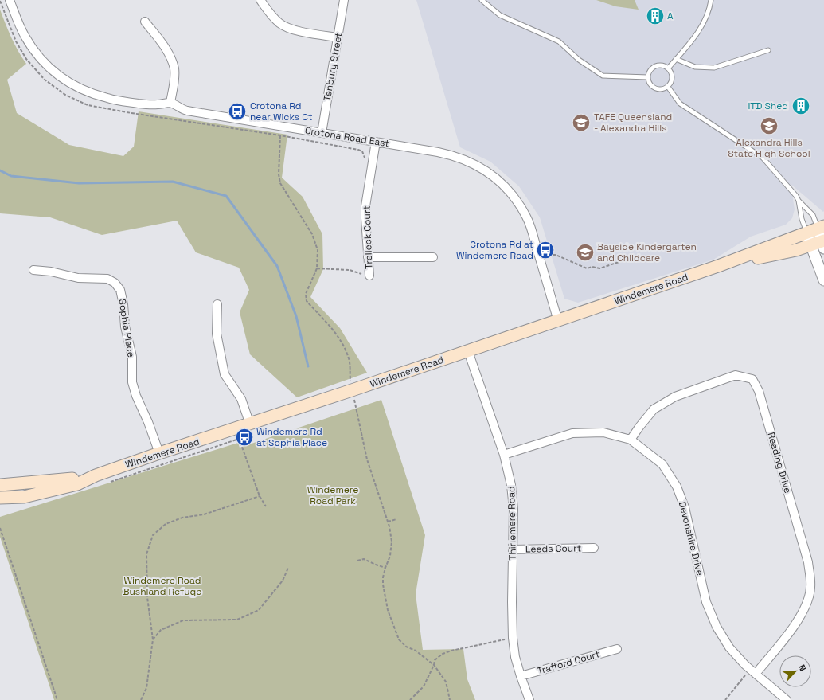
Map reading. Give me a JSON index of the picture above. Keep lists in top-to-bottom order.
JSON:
{
  "streets": {
    "main road": ["Windemere Road"],
    "street": [
      "Tenbury Street",
      "Crotona Road East",
      "Trelleck Court",
      "Sophia Place",
      "Reading Drive",
      "Thirlemere Road",
      "Devonshire Drive",
      "Leeds Court",
      "Trafford Court"
    ]
  },
  "crossings": [
    ["Tenbury Street", "Crotona Road East"],
    ["Crotona Road East", "Trelleck Court"],
    ["Crotona Road East", "Windemere Road"],
    ["Windemere Road", "Sophia Place"],
    ["Windemere Road", "Thirlemere Road"],
    ["Reading Drive", "Devonshire Drive"],
    ["Thirlemere Road", "Devonshire Drive"],
    ["Thirlemere Road", "Leeds Court"],
    ["Thirlemere Road", "Trafford Court"]
  ],
  "parks": ["Windemere Road Park", "Windemere Road Bushland Refuge"],
  "places": {
    "building": ["A", "ITD Shed"],
    "bus stop": ["Crotona Rd near Wicks Ct", "Crotona Rd at Windemere Road", "Windemere Rd at Sophia Place"],
    "school or university": ["TAFE Queensland - Alexandra Hills", "Alexandra Hills State High School", "Bayside Kindergarten and Childcare"]
  },
  "north": "top right"
}
